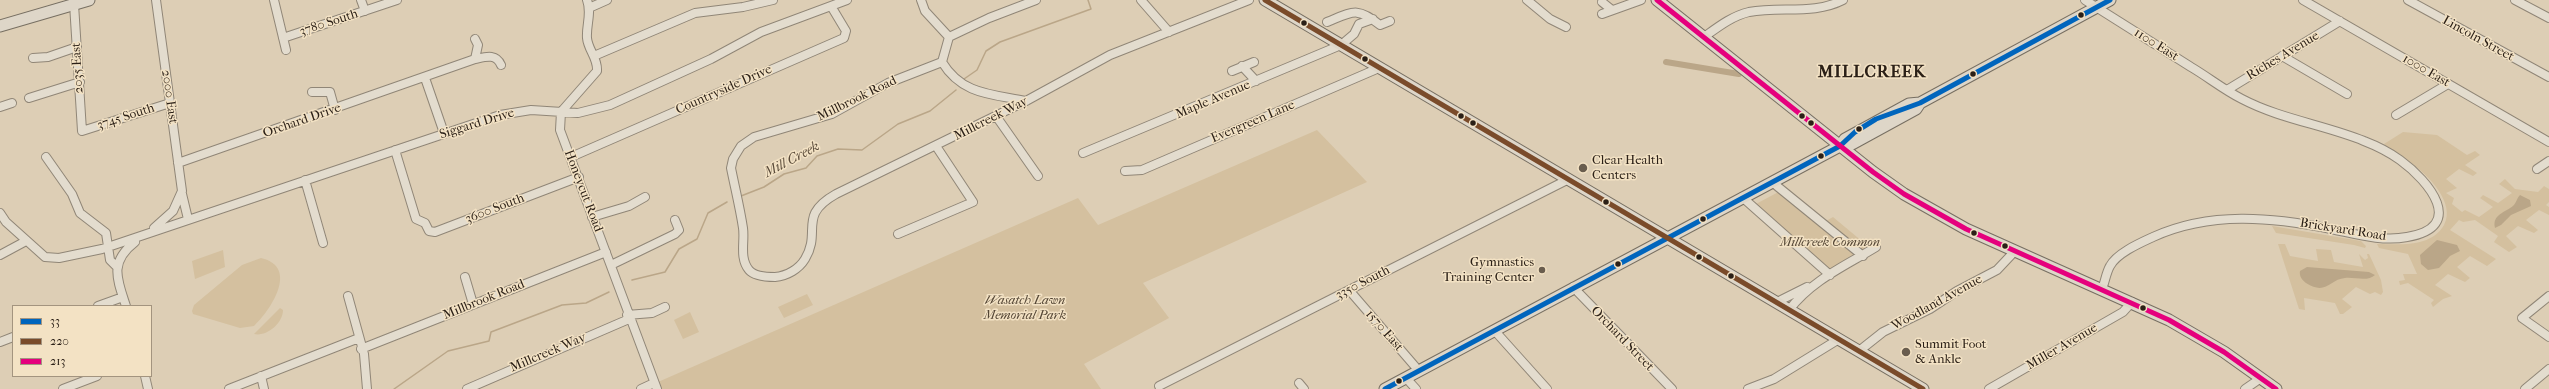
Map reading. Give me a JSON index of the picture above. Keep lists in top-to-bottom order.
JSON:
{
  "streets": {
    "street": [
      "3780 South",
      "Lincoln Street",
      "1100 East",
      "Riches Avenue",
      "2035 East",
      "1000 East",
      "Countryside Drive",
      "2000 East",
      "Millbrook Road",
      "Maple Avenue",
      "3745 South",
      "Millcreek Way",
      "Orchard Drive",
      "Evergreen Lane",
      "Siggard Drive",
      "Honeycut Road",
      "3600 South",
      "Brickyard Road",
      "3350 South",
      "Woodland Avenue",
      "1570 East",
      "Orchard Street",
      "Miller Avenue"
    ]
  },
  "crossings": [
    ["1100 East", "Riches Avenue"],
    ["1100 East", "Brickyard Road"],
    ["Riches Avenue", "1000 East"],
    ["Riches Avenue", "Brickyard Road"],
    ["2035 East", "3745 South"],
    ["Countryside Drive", "Siggard Drive"],
    ["Countryside Drive", "Honeycut Road"],
    ["2000 East", "3745 South"],
    ["2000 East", "Orchard Drive"],
    ["2000 East", "Siggard Drive"],
    ["Millbrook Road", "Millcreek Way"],
    ["Millbrook Road", "Honeycut Road"],
    ["Millcreek Way", "Honeycut Road"],
    ["Siggard Drive", "Honeycut Road"],
    ["Siggard Drive", "3600 South"],
    ["Honeycut Road", "3600 South"],
    ["3350 South", "1570 East"]
  ],
  "districts": ["MILLCREEK"],
  "water": ["Mill Creek"],
  "parks": ["Millcreek Common", "Wasatch Lawn Memorial Park"],
  "places": ["Clear Health Centers", "Gymnastics Training Center", "Summit Foot & Ankle"],
  "lines": ["transit line 33", "transit line 220", "transit line 213"],
  "legend": ["33", "220", "213"]
}
